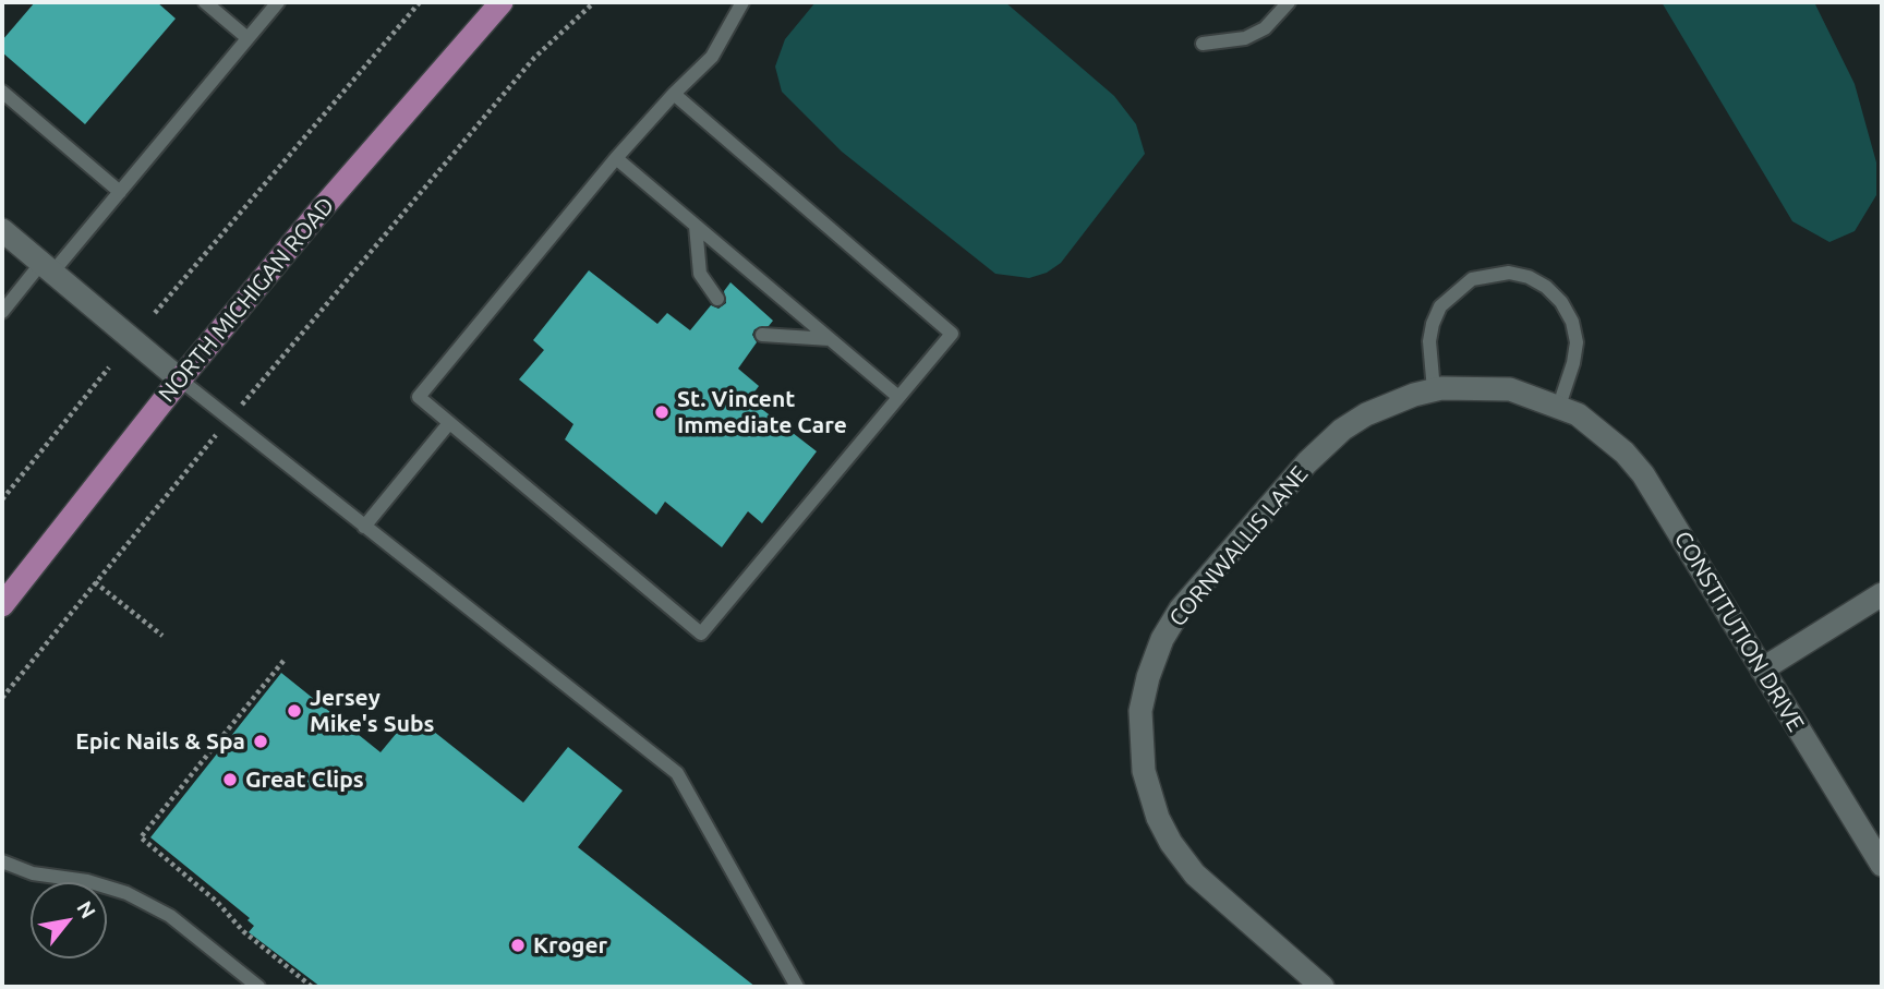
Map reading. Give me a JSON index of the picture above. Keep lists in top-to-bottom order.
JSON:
{
  "streets": {
    "main road": ["NORTH MICHIGAN ROAD"],
    "street": ["CORNWALLIS LANE", "CONSTITUTION DRIVE"]
  },
  "crossings": [
    ["CORNWALLIS LANE", "CONSTITUTION DRIVE"]
  ],
  "places": [
    "St. Vincent Immediate Care",
    "Jersey Mike's Subs",
    "Epic Nails & Spa",
    "Great Clips",
    "Kroger"
  ],
  "north": "top right"
}
